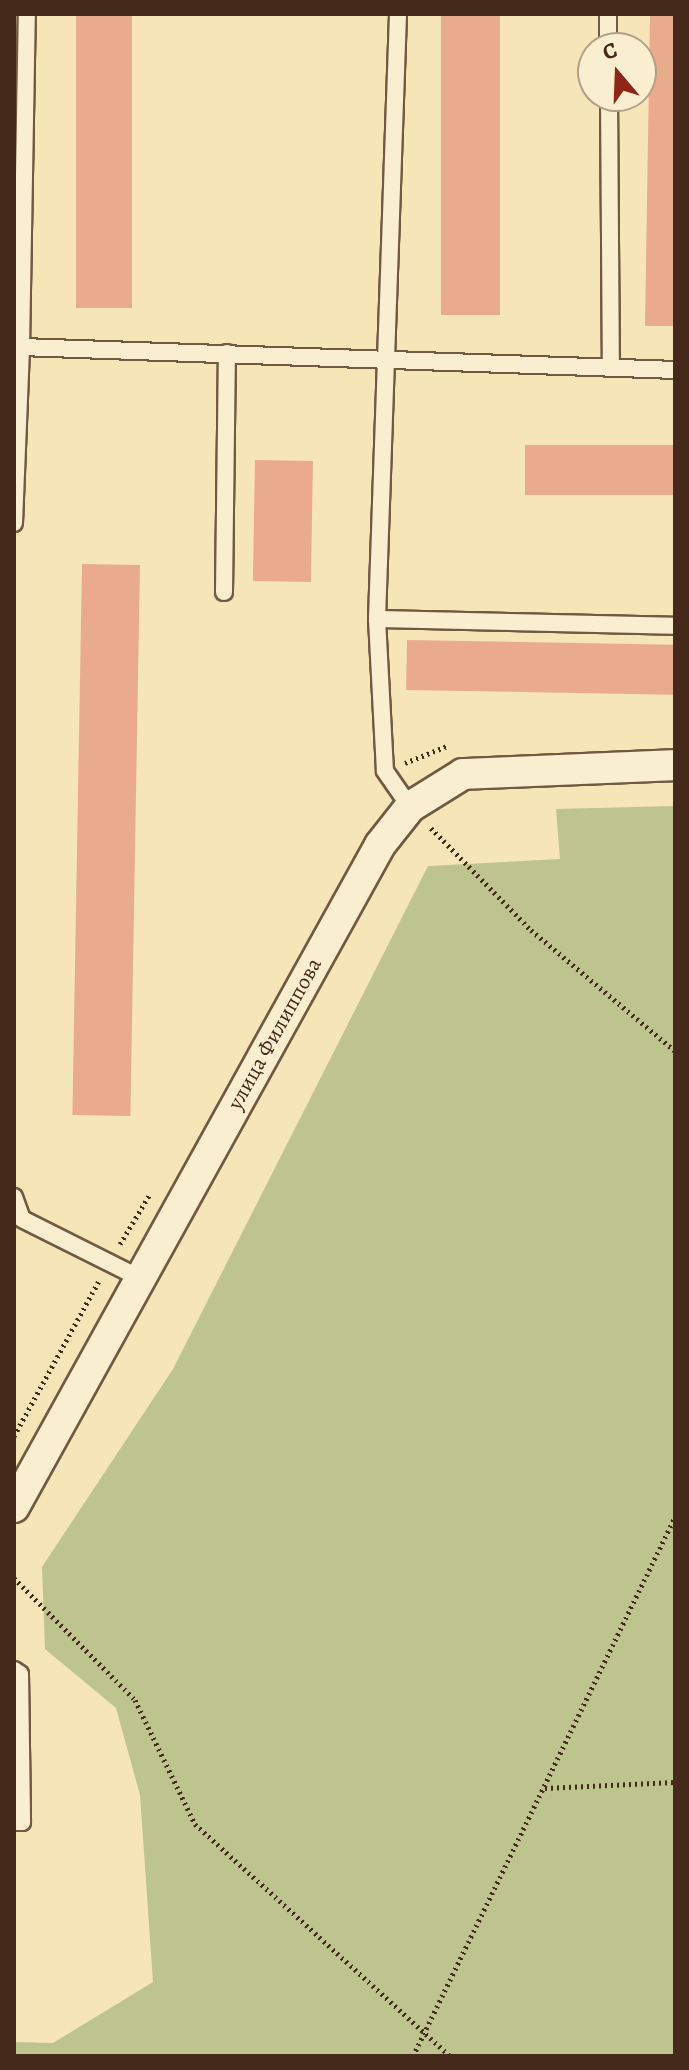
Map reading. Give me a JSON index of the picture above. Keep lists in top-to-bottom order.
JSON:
{
  "streets": {
    "street": ["улица Филиппова"]
  },
  "north": "top"
}
